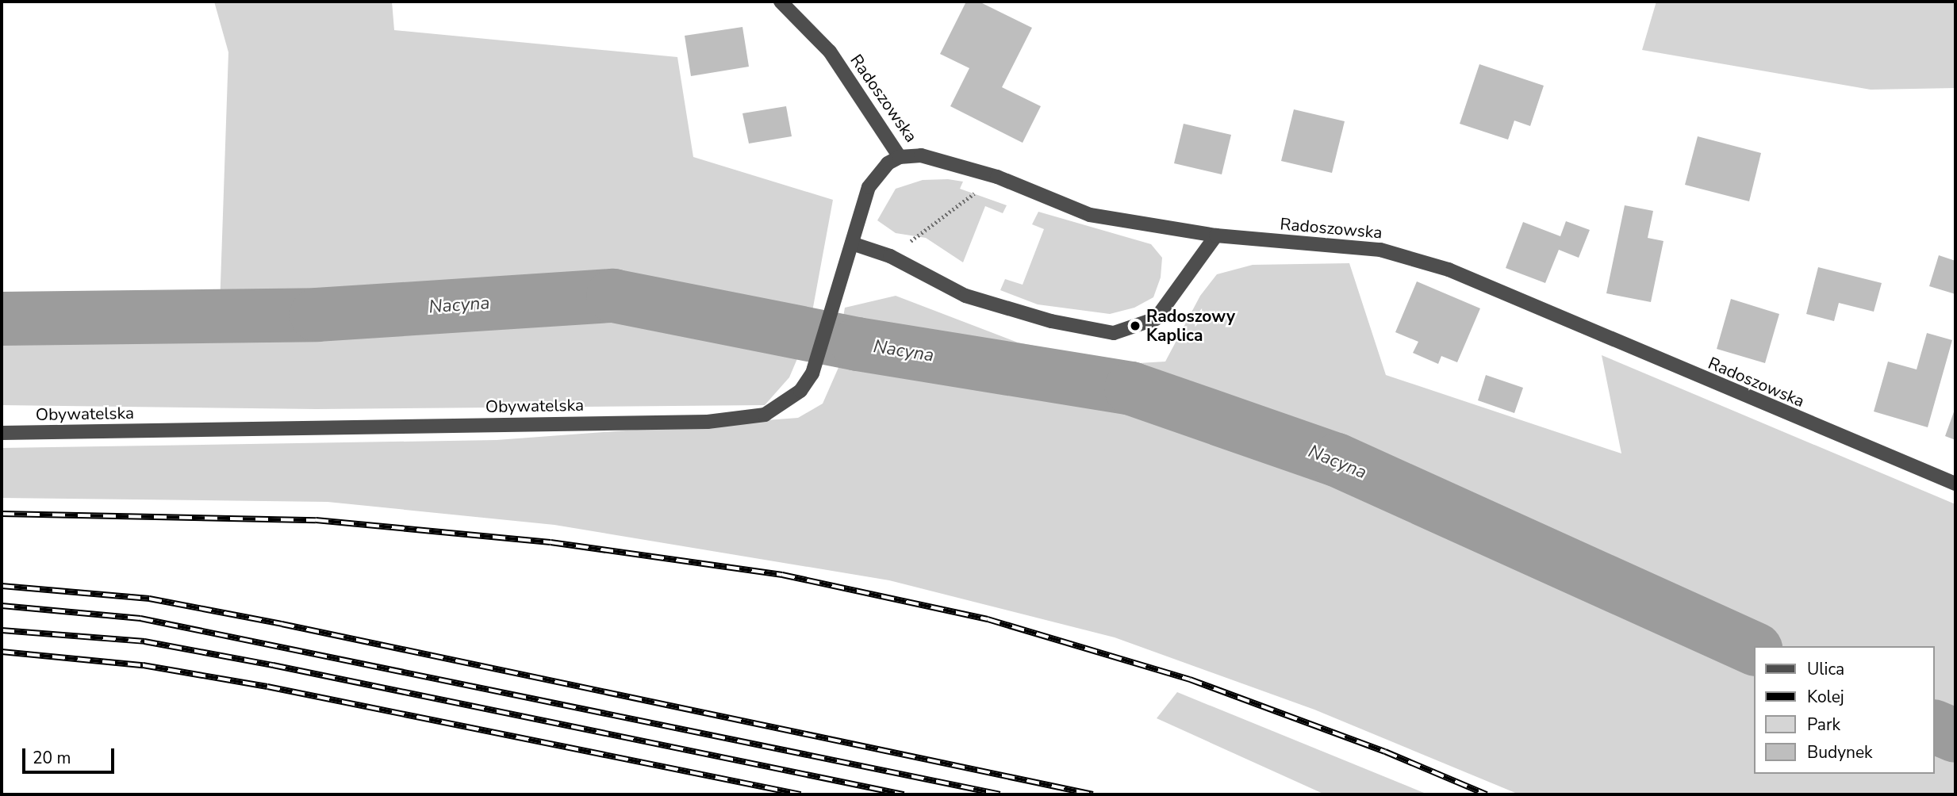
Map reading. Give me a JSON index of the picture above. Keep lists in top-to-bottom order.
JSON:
{
  "streets": {
    "street": ["Radoszowska", "Obywatelska"]
  },
  "crossings": [
    ["Radoszowska", "Obywatelska"]
  ],
  "water": ["Nacyna"],
  "places": ["Radoszowy Kaplica"],
  "legend": [
    "Ulica",
    "Kolej",
    "Park",
    "Budynek"
  ],
  "scale_bar": "20 m"
}
